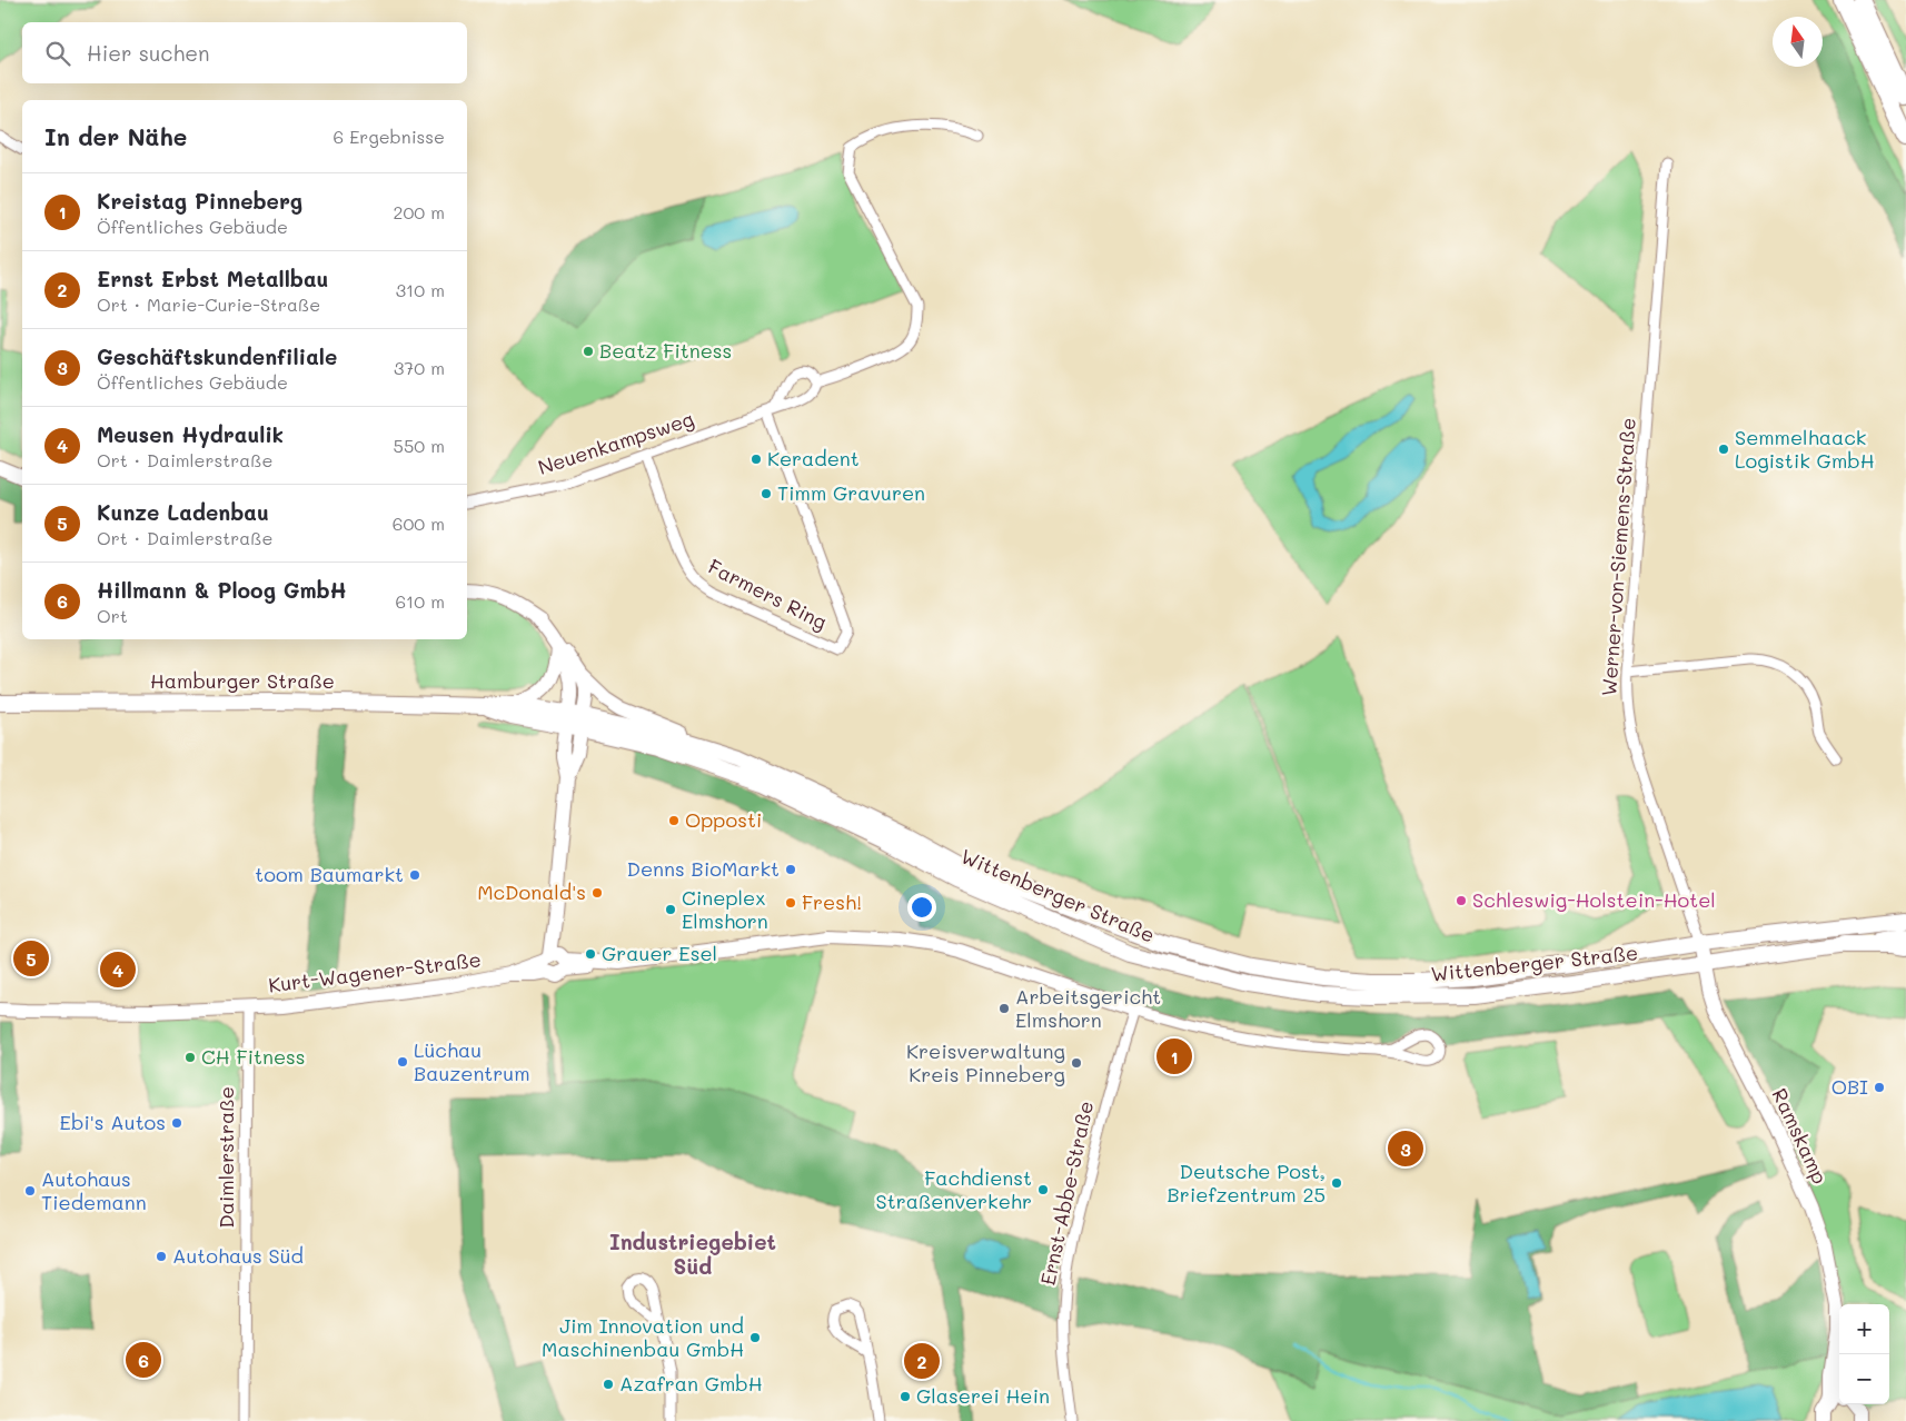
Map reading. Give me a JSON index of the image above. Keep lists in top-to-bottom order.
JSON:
{
  "streets": {
    "main road": ["Hamburger Straße", "Wittenberger Straße"],
    "street": [
      "Neuenkampsweg",
      "Werner-von-Siemens-Straße",
      "Farmers Ring",
      "Kurt-Wagener-Straße",
      "Ramskamp",
      "Daimlerstraße",
      "Ernst-Abbe-Straße"
    ]
  },
  "crossings": [
    ["Neuenkampsweg", "Farmers Ring"],
    ["Werner-von-Siemens-Straße", "Wittenberger Straße"],
    ["Werner-von-Siemens-Straße", "Ramskamp"],
    ["Hamburger Straße", "Wittenberger Straße"],
    ["Wittenberger Straße", "Ramskamp"],
    ["Kurt-Wagener-Straße", "Daimlerstraße"],
    ["Kurt-Wagener-Straße", "Ernst-Abbe-Straße"]
  ],
  "districts": ["Industriegebiet Süd"],
  "places": [
    "Beatz Fitness",
    "Semmelhaack Logistik GmbH",
    "Keradent",
    "Timm Gravuren",
    "Opposti",
    "Denns BioMarkt",
    "toom Baumarkt",
    "McDonald's",
    "Schleswig-Holstein-Hotel",
    "Fresh!",
    "Cineplex Elmshorn",
    "Grauer Esel",
    "Arbeitsgericht Elmshorn",
    "CH Fitness",
    "Lüchau Bauzentrum",
    "Kreisverwaltung Kreis Pinneberg",
    "OBI",
    "Ebi's Autos",
    "Deutsche Post, Briefzentrum 25",
    "Fachdienst Straßenverkehr",
    "Autohaus Tiedemann",
    "Autohaus Süd",
    "Jim Innovation und Maschinenbau GmbH",
    "Azafran GmbH",
    "Glaserei Hein"
  ],
  "north": "top",
  "page": {
    "search": "Hier suchen",
    "heading": ["In der Nähe", "6 Ergebnisse"],
    "list": [
      {
        "mark": "1",
        "name": "Kreistag Pinneberg",
        "note": "Öffentliches Gebäude",
        "value": "200 m"
      },
      {
        "mark": "2",
        "name": "Ernst Erbst Metallbau",
        "note": "Ort · Marie-Curie-Straße",
        "value": "310 m"
      },
      {
        "mark": "3",
        "name": "Geschäftskundenfiliale",
        "note": "Öffentliches Gebäude",
        "value": "370 m"
      },
      {
        "mark": "4",
        "name": "Meusen Hydraulik",
        "note": "Ort · Daimlerstraße",
        "value": "550 m"
      },
      {
        "mark": "5",
        "name": "Kunze Ladenbau",
        "note": "Ort · Daimlerstraße",
        "value": "600 m"
      },
      {
        "mark": "6",
        "name": "Hillmann & Ploog GmbH",
        "note": "Ort",
        "value": "610 m"
      }
    ],
    "pins": [
      "5",
      "4",
      "1",
      "3",
      "6",
      "2"
    ],
    "map_buttons": ["+", "−"]
  }
}
